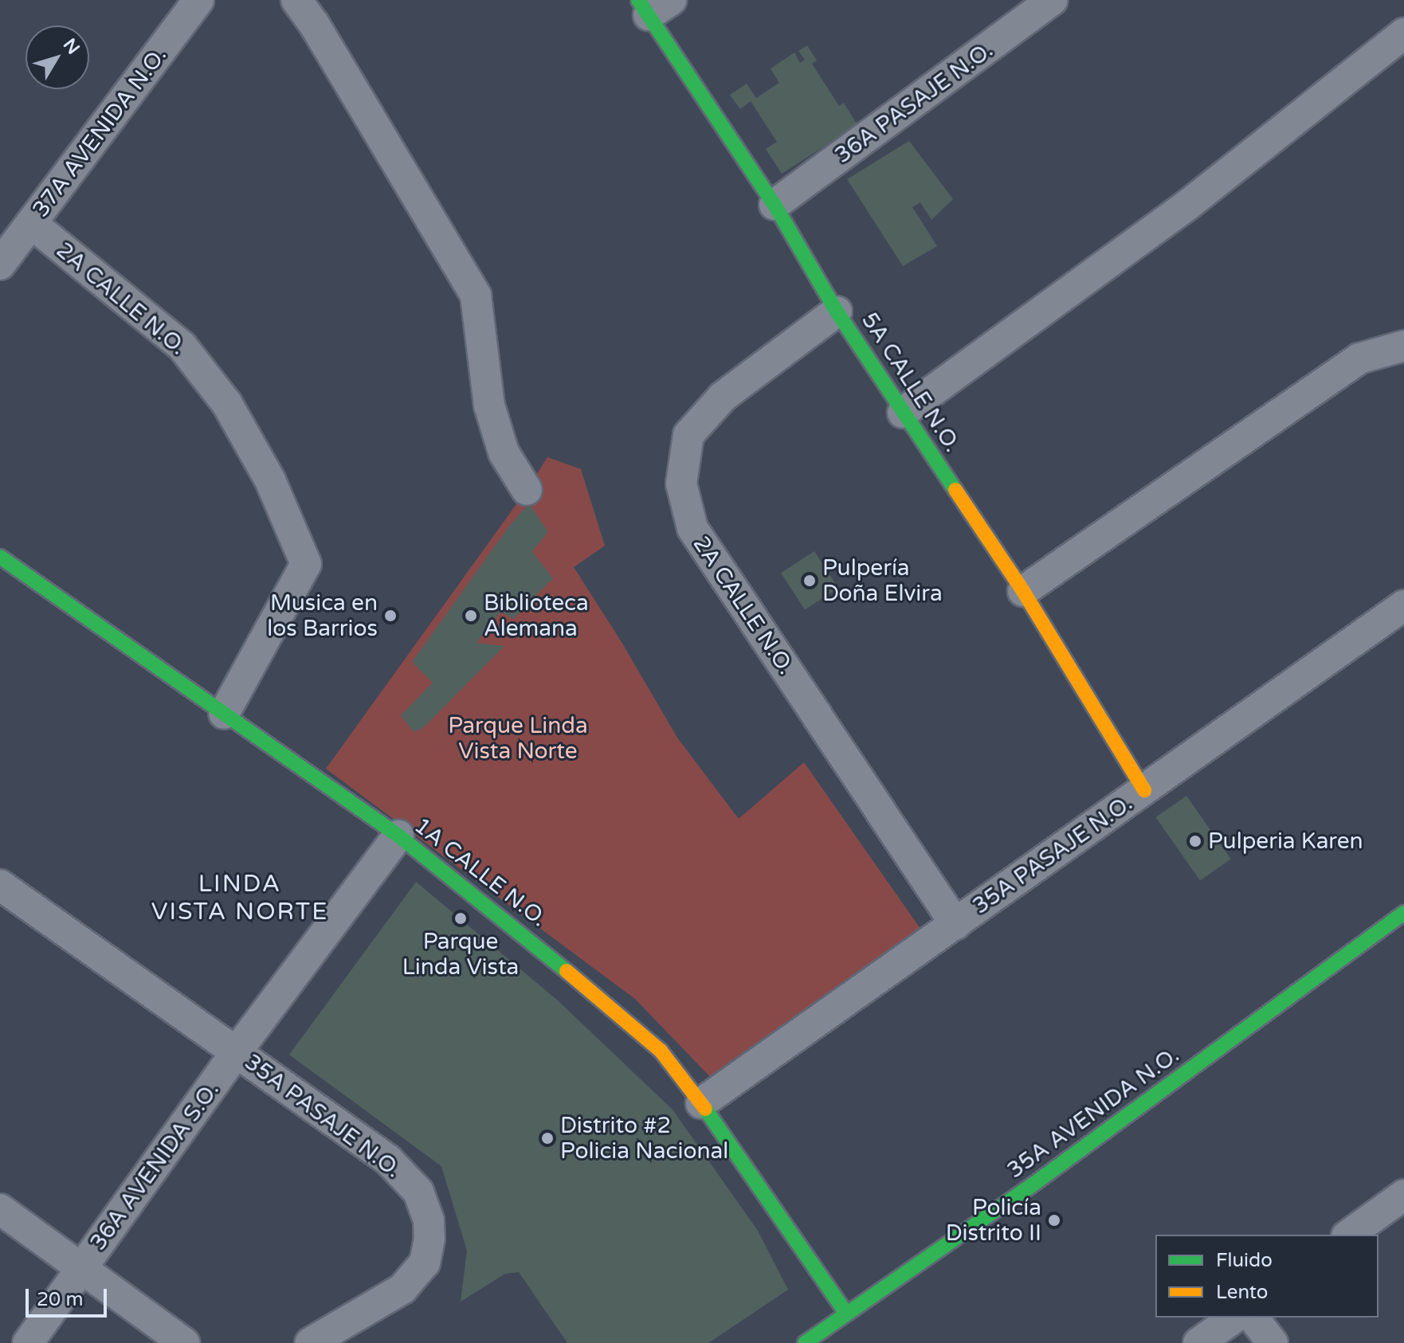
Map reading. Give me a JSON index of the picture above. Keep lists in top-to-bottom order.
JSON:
{
  "streets": {
    "street": [
      "36A PASAJE N.O.",
      "37A AVENIDA N.O.",
      "2A CALLE N.O.",
      "5A CALLE N.O.",
      "35A PASAJE N.O.",
      "1A CALLE N.O.",
      "35A AVENIDA N.O.",
      "36A AVENIDA S.O."
    ]
  },
  "crossings": [
    ["36A PASAJE N.O.", "5A CALLE N.O."],
    ["37A AVENIDA N.O.", "2A CALLE N.O."],
    ["2A CALLE N.O.", "5A CALLE N.O."],
    ["2A CALLE N.O.", "35A PASAJE N.O."],
    ["2A CALLE N.O.", "1A CALLE N.O."],
    ["5A CALLE N.O.", "35A PASAJE N.O."],
    ["35A PASAJE N.O.", "1A CALLE N.O."],
    ["35A PASAJE N.O.", "36A AVENIDA S.O."],
    ["1A CALLE N.O.", "35A AVENIDA N.O."],
    ["1A CALLE N.O.", "36A AVENIDA S.O."]
  ],
  "districts": ["LINDA VISTA NORTE"],
  "parks": ["Parque Linda Vista Norte"],
  "places": [
    "Pulpería Doña Elvira",
    "Musica en los Barrios",
    "Biblioteca Alemana",
    "Pulperia Karen",
    "Parque Linda Vista",
    "Distrito #2 Policia Nacional",
    "Policía Distrito II"
  ],
  "legend": ["Fluido", "Lento"],
  "scale_bar": "20 m",
  "north": "top right"
}
